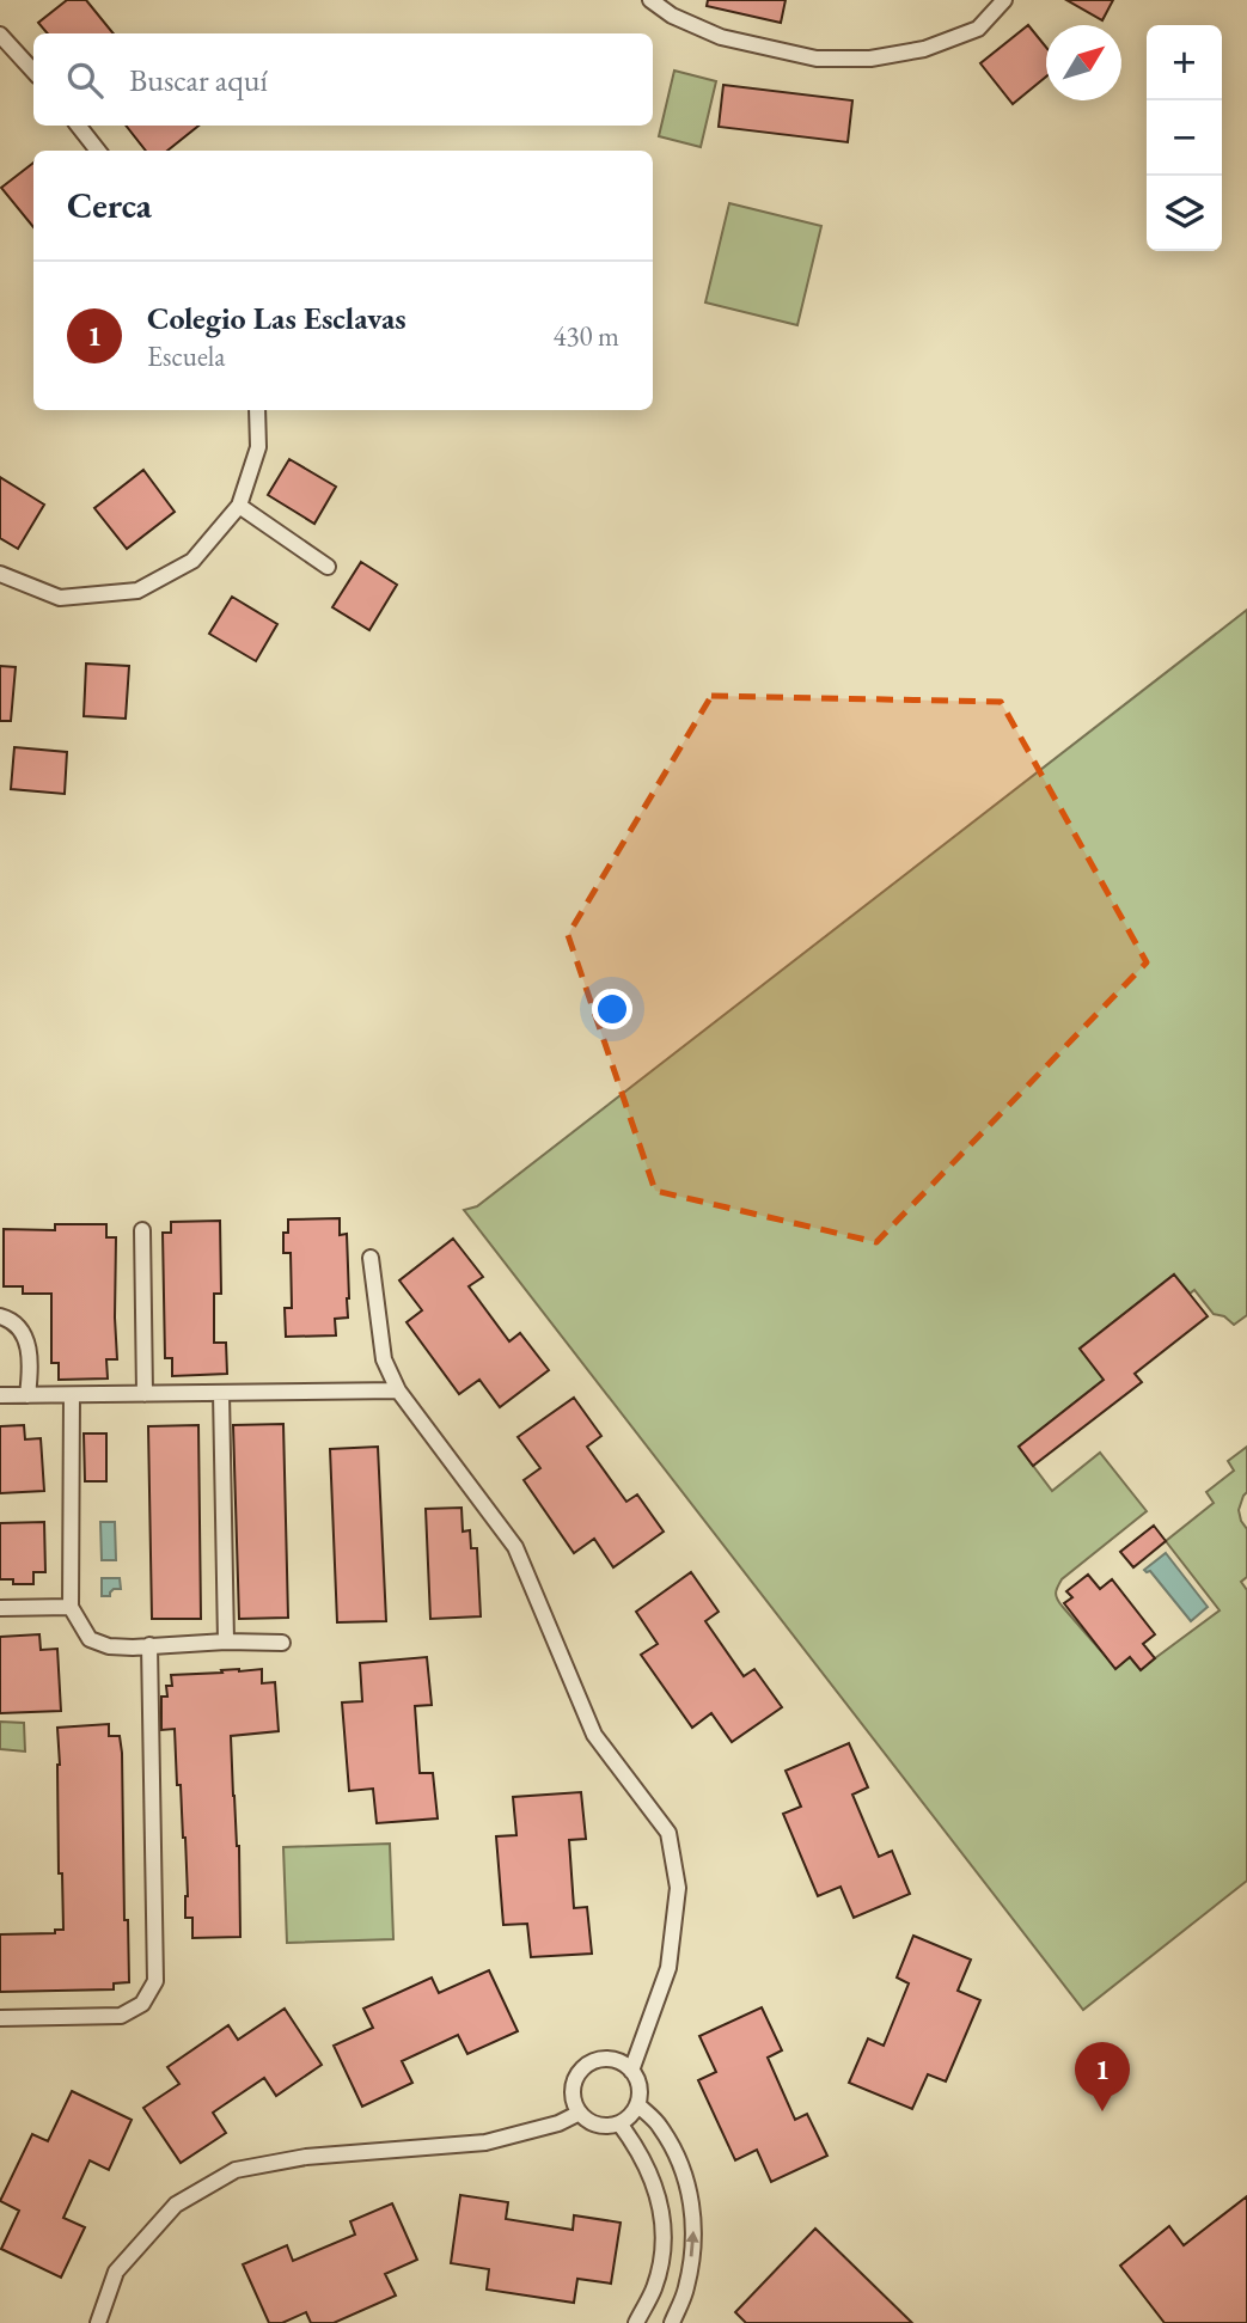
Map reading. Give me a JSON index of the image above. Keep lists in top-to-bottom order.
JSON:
{
  "north": "top right",
  "page": {
    "map_buttons": ["+", "−"],
    "search": "Buscar aquí",
    "heading": "Cerca",
    "list": [
      {
        "mark": "1",
        "name": "Colegio Las Esclavas",
        "note": "Escuela",
        "value": "430 m"
      }
    ],
    "pins": "1"
  }
}
